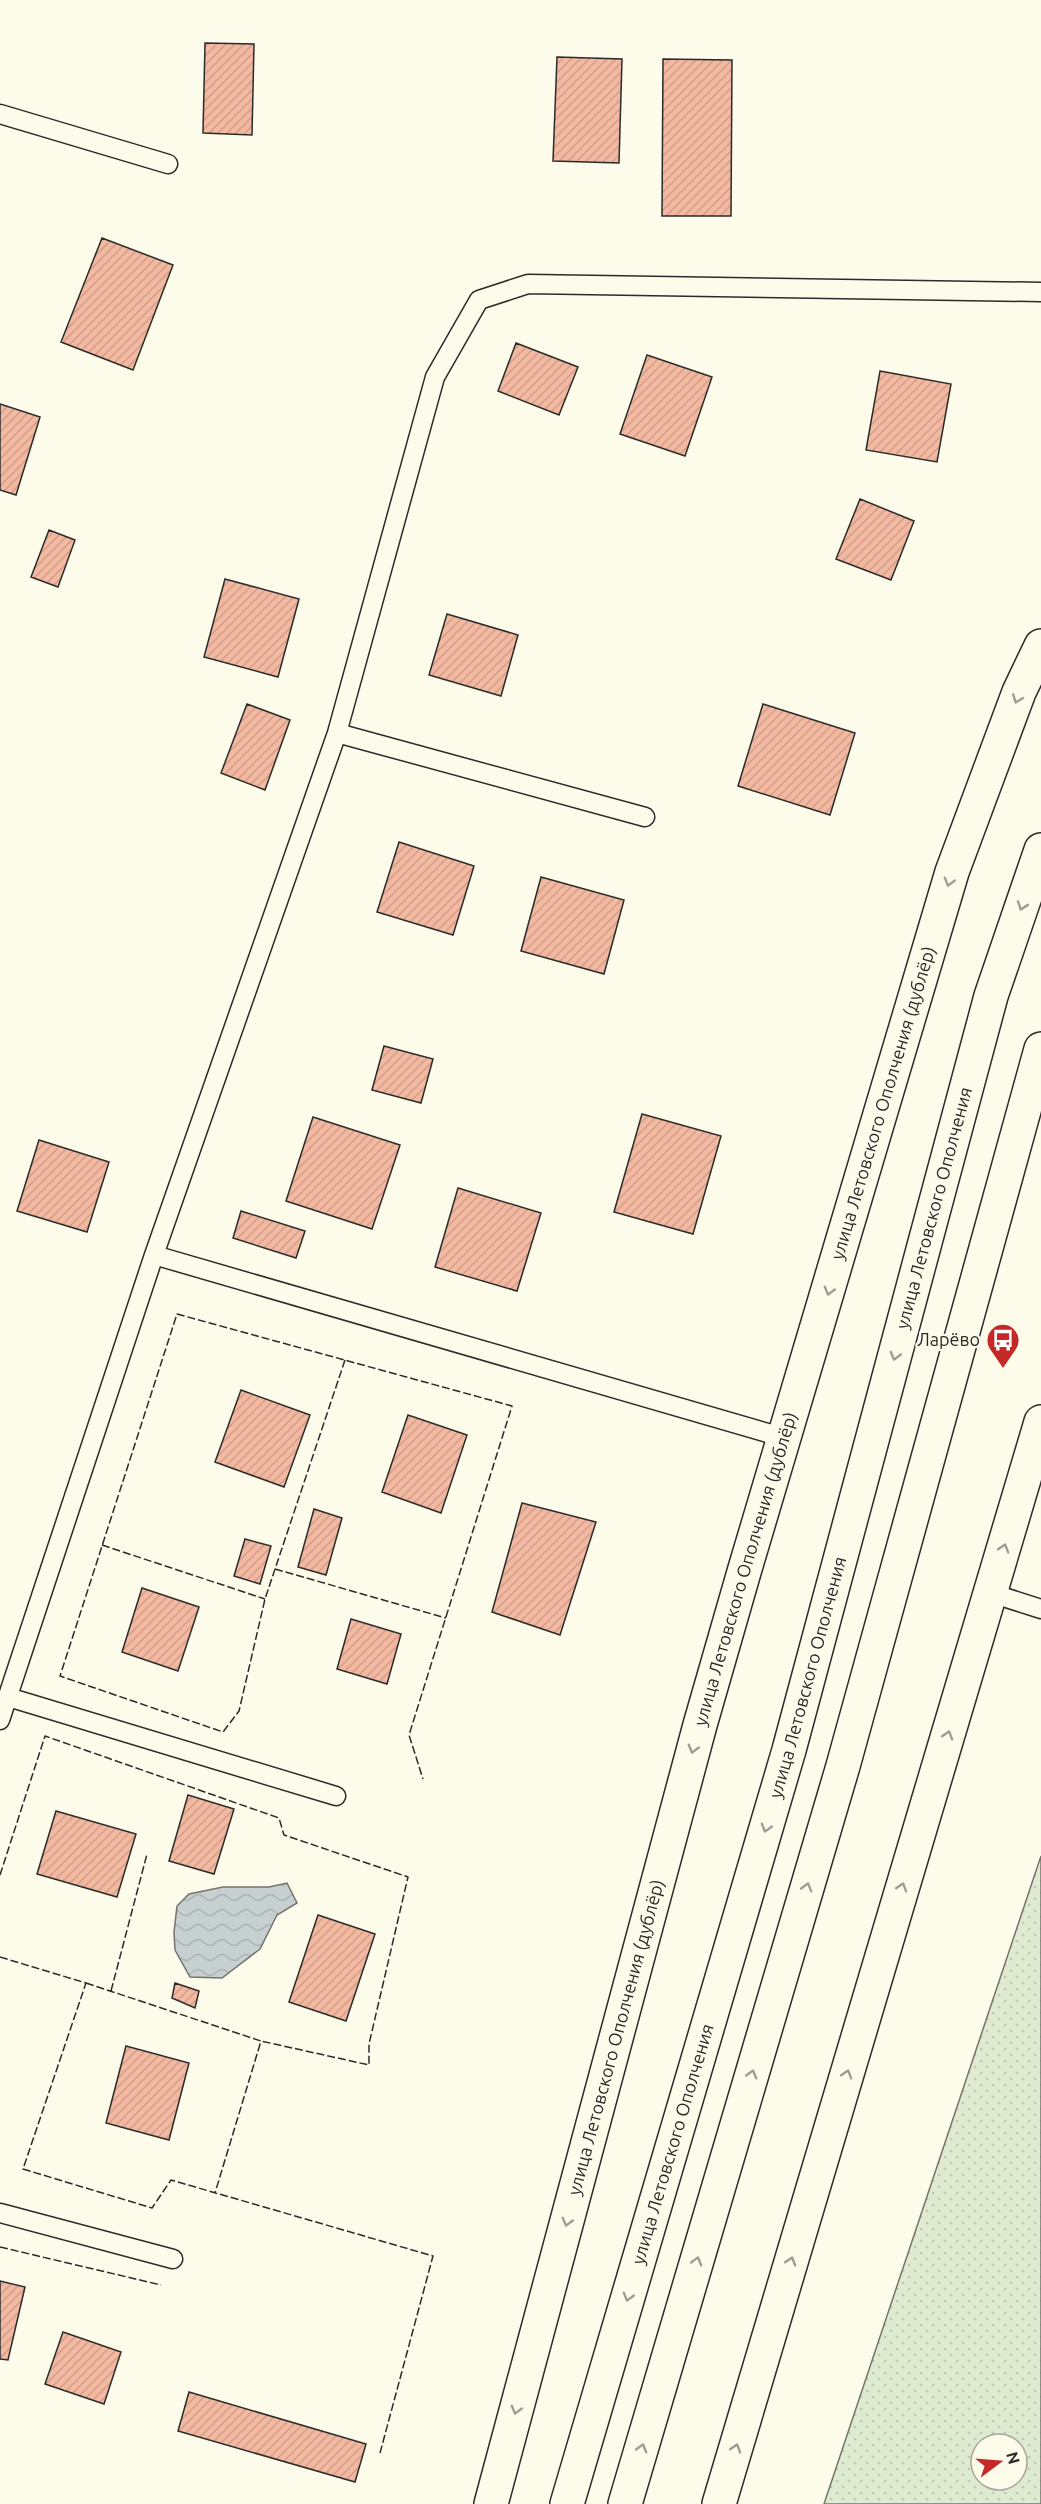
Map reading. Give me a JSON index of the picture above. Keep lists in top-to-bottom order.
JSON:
{
  "streets": {
    "main road": ["улица Летовского Ополчения (дублёр)", "улица Летовского Ополчения"]
  },
  "places": {
    "bus stop": ["Ларёво"]
  },
  "north": "right"
}
